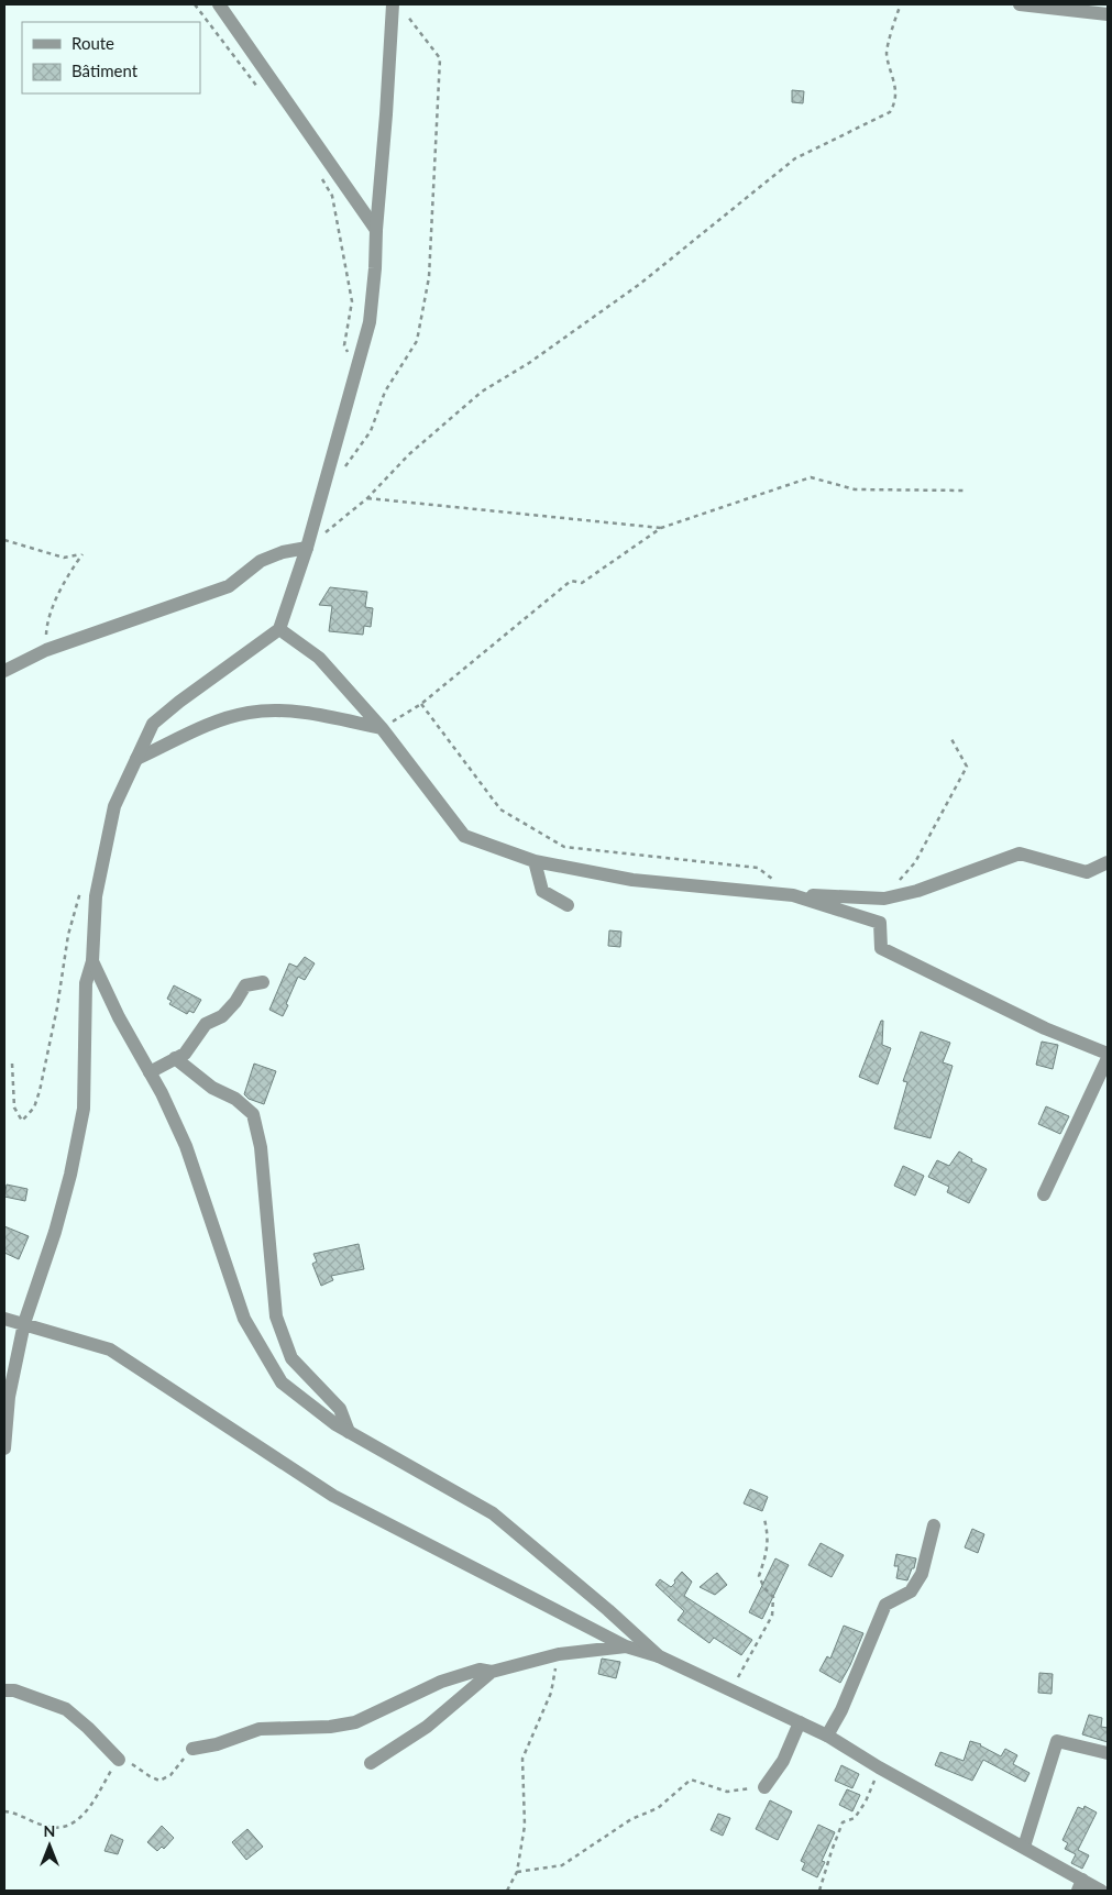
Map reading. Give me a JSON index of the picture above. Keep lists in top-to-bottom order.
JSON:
{
  "legend": ["Route", "Bâtiment"],
  "north": "top"
}
